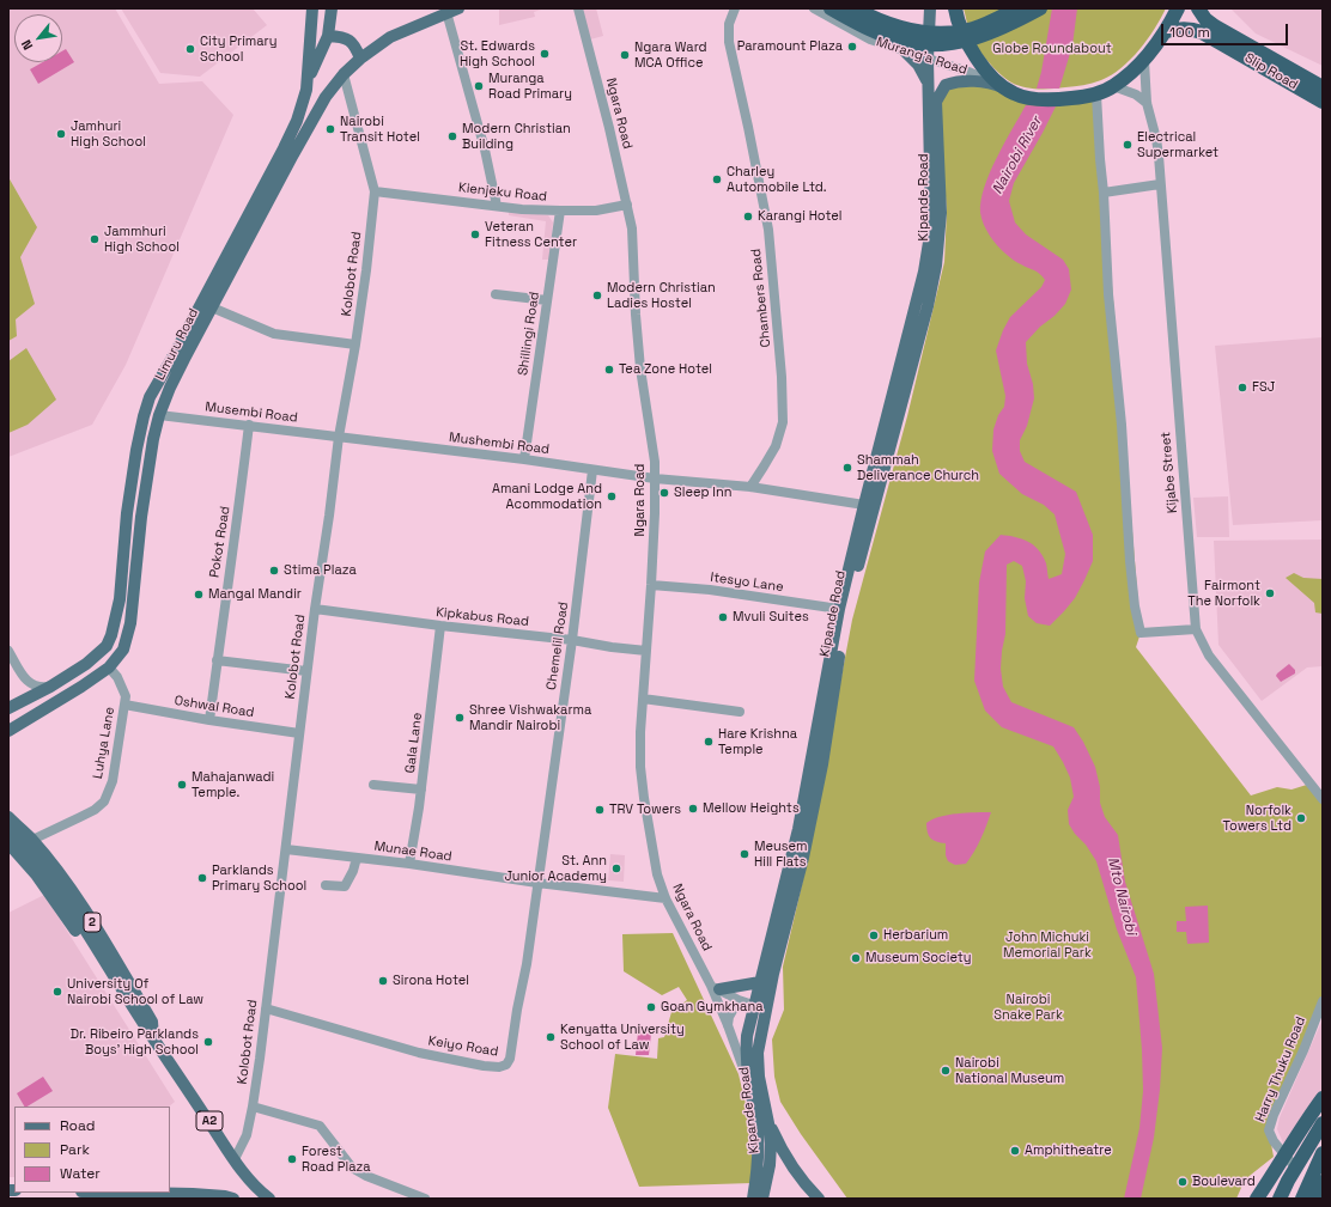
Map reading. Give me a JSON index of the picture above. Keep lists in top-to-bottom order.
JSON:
{
  "streets": {
    "highway": ["Murang'a Road", "Slip Road"],
    "main road": [
      "Kipande Road",
      "Limuru Road",
      "2",
      "A2"
    ],
    "street": [
      "Ngara Road",
      "Kienjeku Road",
      "Kolobot Road",
      "Chambers Road",
      "Shillingi Road",
      "Musembi Road",
      "Mushembi Road",
      "Kijabe Street",
      "Pokot Road",
      "Itesyo Lane",
      "Kipkabus Road",
      "Chemelil Road",
      "Oshwal Road",
      "Luhya Lane",
      "Gala Lane",
      "Munae Road",
      "Keiyo Road",
      "Harry Thuku Road"
    ]
  },
  "crossings": [
    ["Murang'a Road", "Kipande Road"],
    ["Ngara Road", "Kienjeku Road"],
    ["Ngara Road", "Kipande Road"],
    ["Ngara Road", "Mushembi Road"],
    ["Ngara Road", "Itesyo Lane"],
    ["Ngara Road", "Kipkabus Road"],
    ["Ngara Road", "Munae Road"],
    ["Kienjeku Road", "Kolobot Road"],
    ["Kienjeku Road", "Shillingi Road"],
    ["Kipande Road", "Itesyo Lane"],
    ["Kolobot Road", "Limuru Road"],
    ["Kolobot Road", "Musembi Road"],
    ["Kolobot Road", "Mushembi Road"],
    ["Kolobot Road", "Kipkabus Road"],
    ["Kolobot Road", "Oshwal Road"],
    ["Kolobot Road", "Munae Road"],
    ["Kolobot Road", "Keiyo Road"],
    ["Kolobot Road", "A2"],
    ["Shillingi Road", "Mushembi Road"],
    ["Limuru Road", "Musembi Road"],
    ["Limuru Road", "Luhya Lane"],
    ["Musembi Road", "Mushembi Road"],
    ["Musembi Road", "Pokot Road"],
    ["Mushembi Road", "Chemelil Road"],
    ["Pokot Road", "Oshwal Road"],
    ["Kipkabus Road", "Chemelil Road"],
    ["Kipkabus Road", "Gala Lane"],
    ["Chemelil Road", "Munae Road"],
    ["Chemelil Road", "Keiyo Road"],
    ["Oshwal Road", "Luhya Lane"],
    ["Luhya Lane", "2"],
    ["Gala Lane", "Munae Road"],
    ["Munae Road", "Keiyo Road"],
    ["2", "A2"]
  ],
  "water": ["Nairobi River", "Mto Nairobi"],
  "parks": ["Globe Roundabout", "John Michuki Memorial Park", "Nairobi Snake Park"],
  "places": [
    "Paramount Plaza",
    "City Primary School",
    "St. Edwards High School",
    "Ngara Ward MCA Office",
    "Muranga Road Primary",
    "Nairobi Transit Hotel",
    "Jamhuri High School",
    "Modern Christian Building",
    "Electrical Supermarket",
    "Charley Automobile Ltd.",
    "Karangi Hotel",
    "Veteran Fitness Center",
    "Jammhuri High School",
    "Modern Christian Ladies Hostel",
    "Tea Zone Hotel",
    "FSJ",
    "Shammah Deliverance Church",
    "Sleep Inn",
    "Amani Lodge And Acommodation",
    "Stima Plaza",
    "Fairmont The Norfolk",
    "Mangal Mandir",
    "Mvuli Suites",
    "Shree Vishwakarma Mandir Nairobi",
    "Hare Krishna Temple",
    "Mahajanwadi Temple.",
    "Mellow Heights",
    "TRV Towers",
    "Norfolk Towers Ltd",
    "Meusem Hill Flats",
    "St. Ann Junior Academy",
    "Parklands Primary School",
    "Herbarium",
    "Museum Society",
    "Sirona Hotel",
    "University Of Nairobi School of Law",
    "Goan Gymkhana",
    "Kenyatta University School of Law",
    "Dr. Ribeiro Parklands Boys' High School",
    "Nairobi National Museum",
    "Amphitheatre",
    "Forest Road Plaza",
    "Boulevard"
  ],
  "legend": ["Road", "Park", "Water"],
  "scale_bar": "100 m",
  "north": "bottom left"
}
